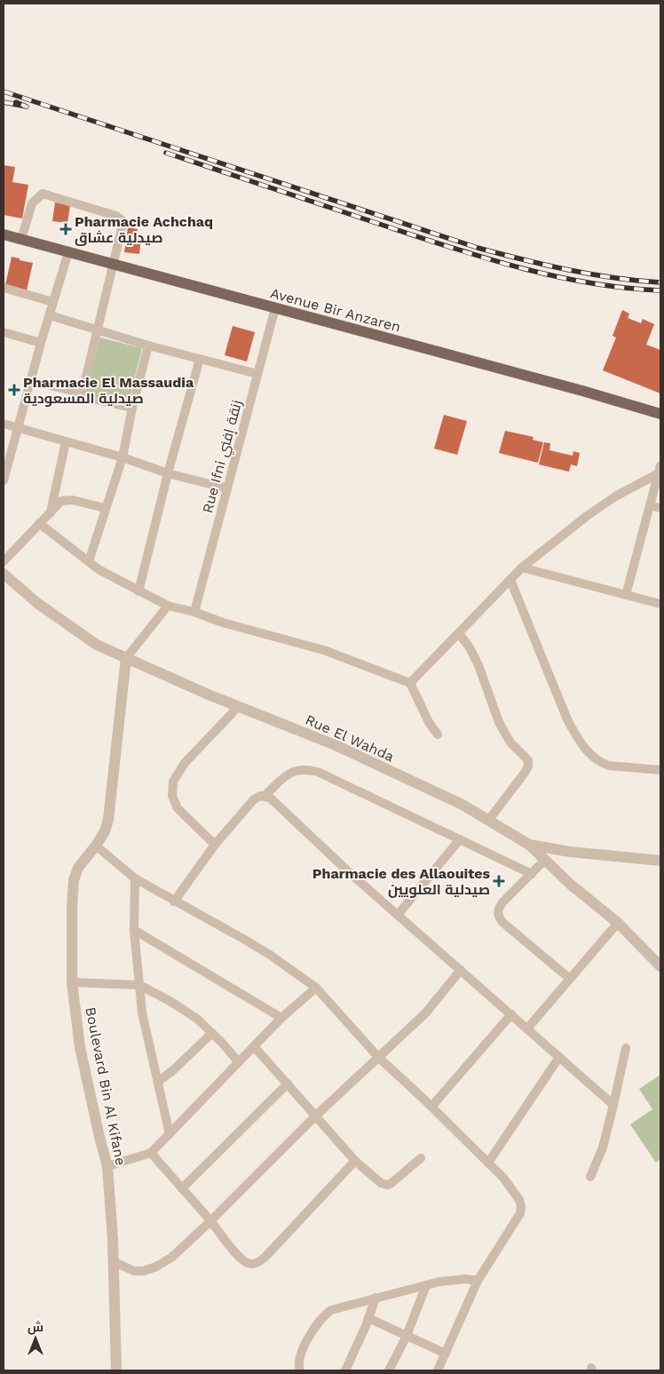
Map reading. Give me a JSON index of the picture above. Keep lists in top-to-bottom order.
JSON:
{
  "streets": {
    "main road": ["Avenue Bir Anzaren"],
    "street": ["Rue Ifni زنقة إفني", "Rue El Wahda", "Boulevard Bin Al Kifane"]
  },
  "crossings": [
    ["Avenue Bir Anzaren", "Rue Ifni زنقة إفني"],
    ["Rue El Wahda", "Boulevard Bin Al Kifane"]
  ],
  "places": {
    "health": ["Pharmacie Achchaq صيدلية عشاق", "Pharmacie El Massaudia صيدلية المسعودية", "Pharmacie des Allaouites صيدلية العلويين"]
  },
  "north": "top"
}
